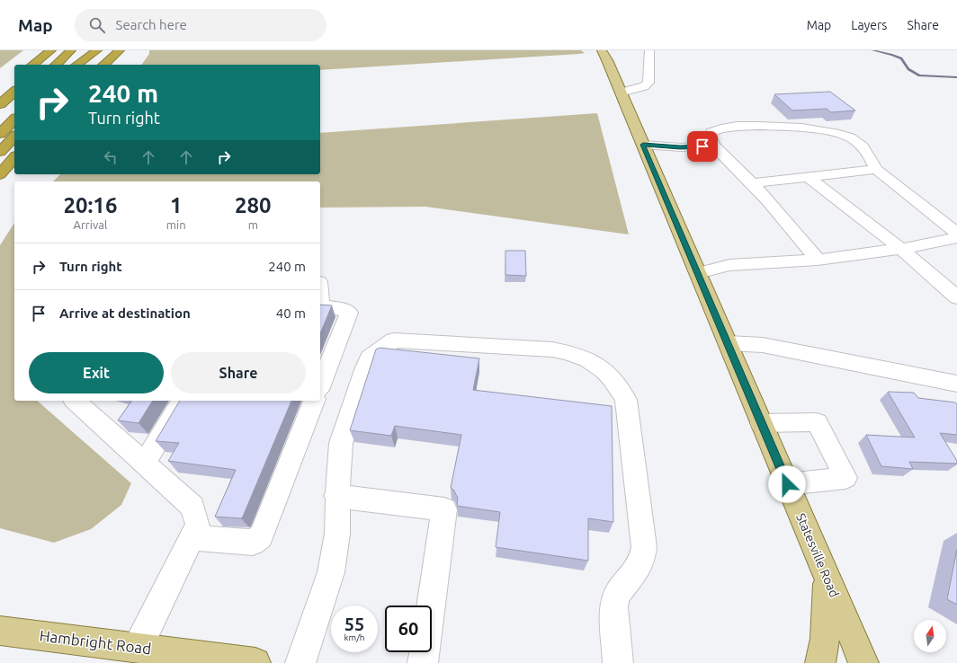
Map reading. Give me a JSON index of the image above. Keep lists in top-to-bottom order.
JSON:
{
  "streets": {
    "main road": ["Statesville Road", "Hambright Road"]
  },
  "north": "top",
  "page": {
    "header": "Map",
    "search": "Search here",
    "nav": ["Map", "Layers", "Share"],
    "turn": ["240 m", "Turn right"],
    "eta": [
      "20:16",
      "Arrival",
      "1",
      "min",
      "280",
      "m"
    ],
    "list": [
      {
        "name": "Turn right",
        "value": "240 m"
      },
      {
        "name": "Arrive at destination",
        "value": "40 m"
      }
    ],
    "buttons": ["Exit", "Share"],
    "speed": "55 km/h",
    "limit": "60"
  }
}
